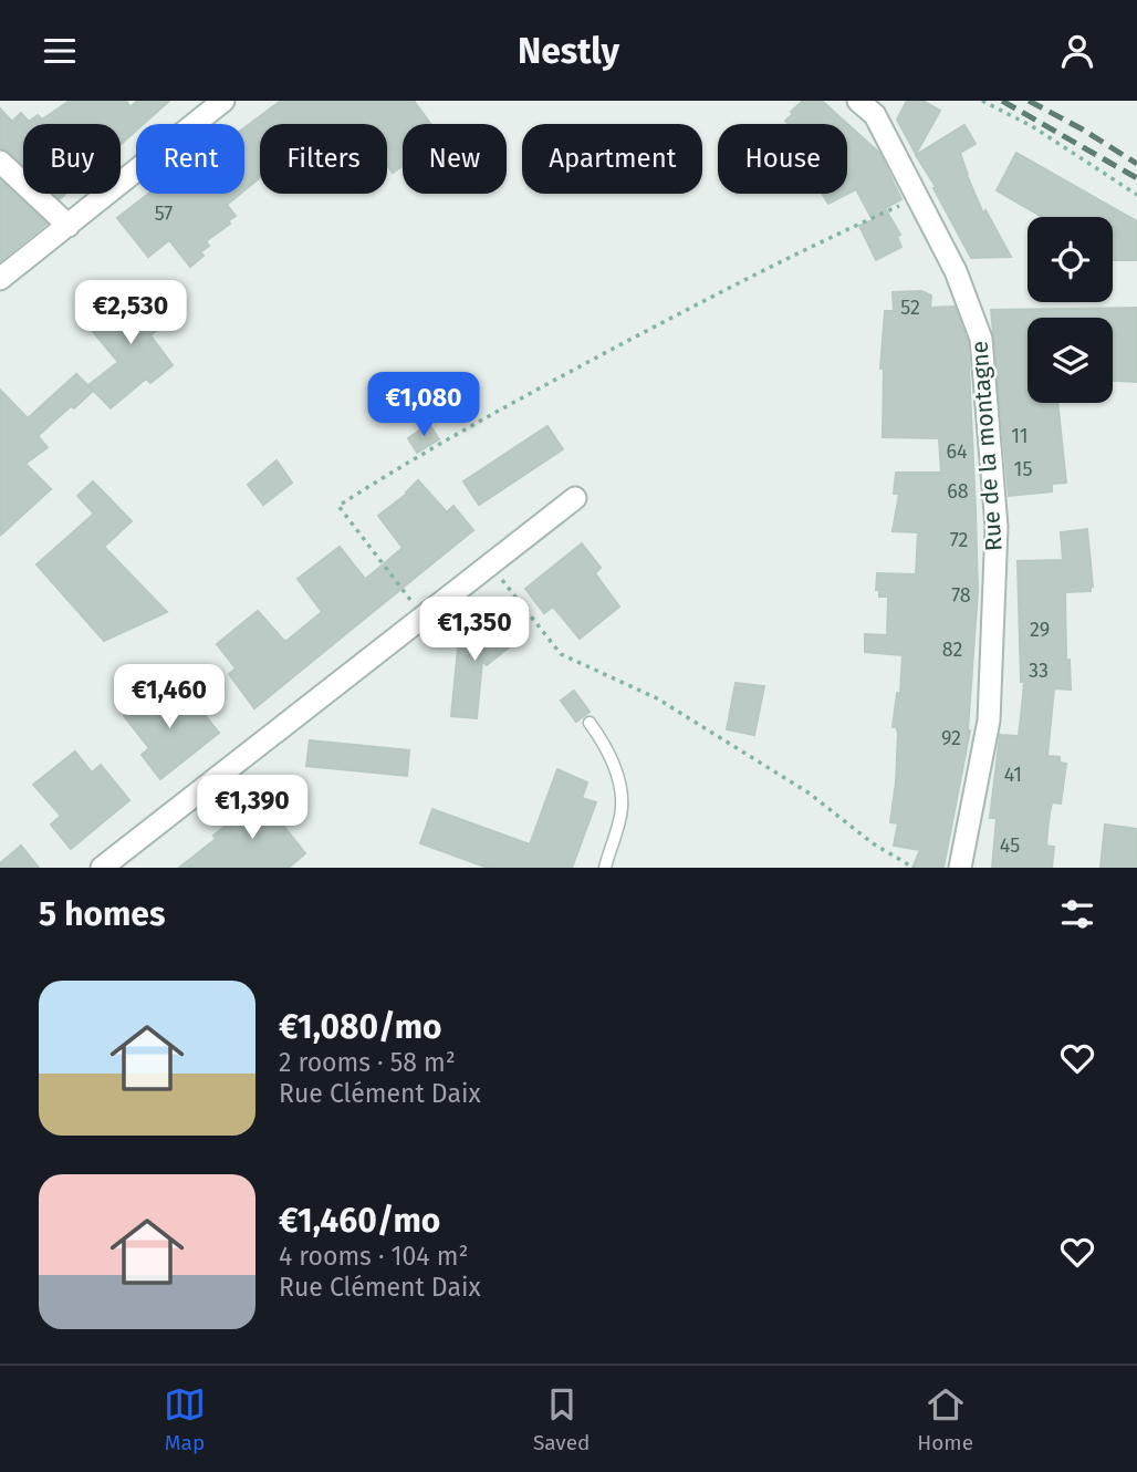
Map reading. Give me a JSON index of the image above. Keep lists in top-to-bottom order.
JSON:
{
  "streets": {
    "street": ["Rue de la montagne"]
  },
  "house_numbers": [
    "57",
    "52",
    "11",
    "64",
    "15",
    "68",
    "72",
    "78",
    "29",
    "82",
    "33",
    "92",
    "41",
    "45"
  ],
  "page": {
    "header": "Nestly",
    "chip": [
      "Buy",
      "Rent",
      "Filters",
      "New",
      "Apartment",
      "House"
    ],
    "price": [
      "€2,530",
      "€1,080",
      "€1,350",
      "€1,460",
      "€1,390"
    ],
    "heading": "5 homes",
    "list": [
      {
        "name": "€1,080/mo",
        "note": "2 rooms · 58 m² · Rue Clément Daix"
      },
      {
        "name": "€1,460/mo",
        "note": "4 rooms · 104 m² · Rue Clément Daix"
      }
    ],
    "tabs": ["Map", "Saved", "Home"]
  }
}
